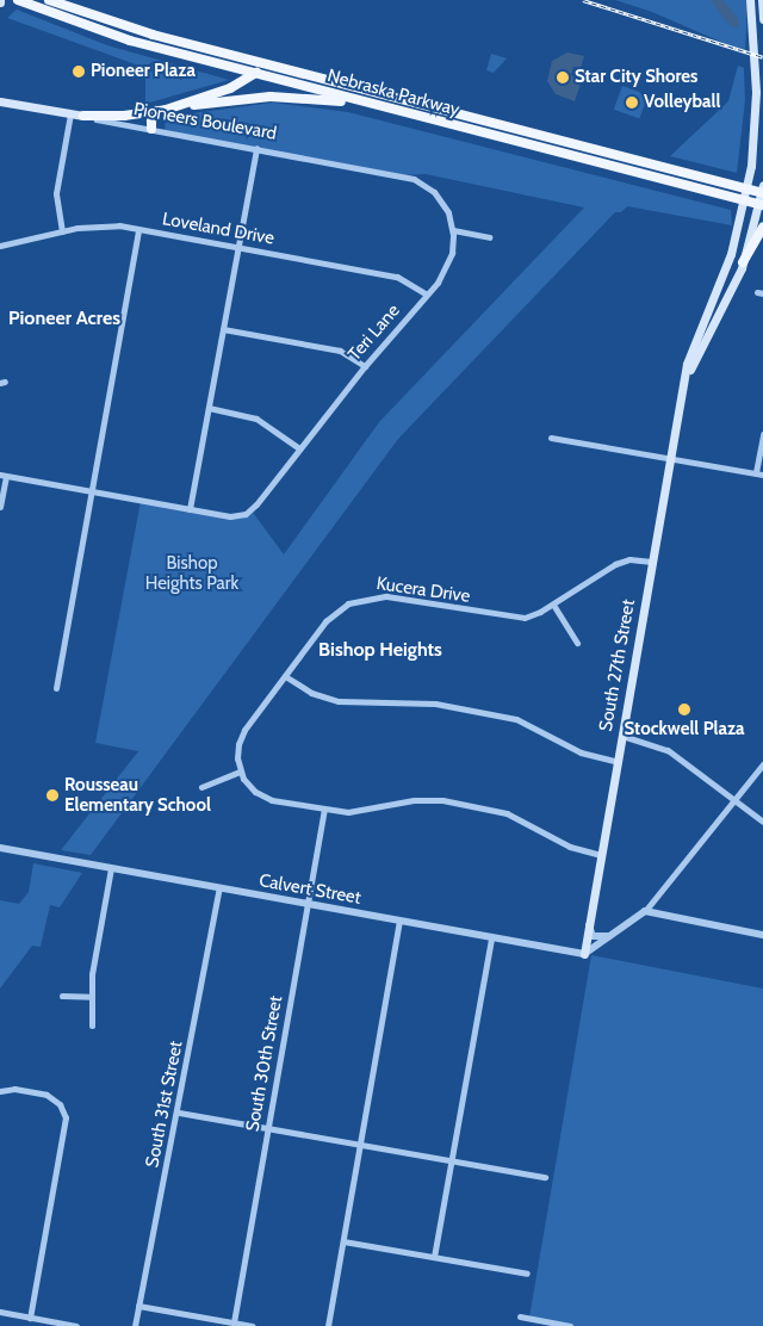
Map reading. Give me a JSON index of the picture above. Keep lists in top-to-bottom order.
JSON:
{
  "streets": {
    "main road": ["Nebraska Parkway", "Pioneers Boulevard", "South 27th Street"],
    "street": [
      "Loveland Drive",
      "Teri Lane",
      "Kucera Drive",
      "Calvert Street",
      "South 30th Street",
      "South 31st Street"
    ]
  },
  "crossings": [
    ["Nebraska Parkway", "South 27th Street"],
    ["Pioneers Boulevard", "Teri Lane"],
    ["Loveland Drive", "Teri Lane"],
    ["Kucera Drive", "South 27th Street"],
    ["South 27th Street", "Calvert Street"],
    ["Calvert Street", "South 30th Street"],
    ["Calvert Street", "South 31st Street"]
  ],
  "districts": ["Pioneer Acres", "Bishop Heights"],
  "parks": ["Bishop Heights Park"],
  "places": [
    "Pioneer Plaza",
    "Star City Shores",
    "Volleyball",
    "Stockwell Plaza",
    "Rousseau Elementary School"
  ]
}
